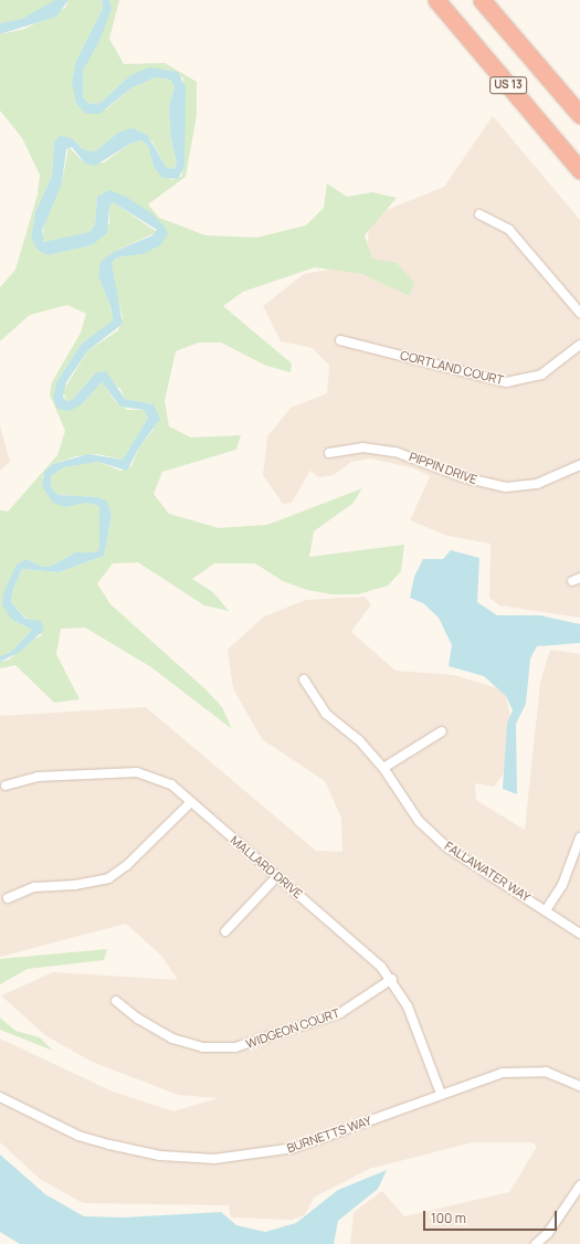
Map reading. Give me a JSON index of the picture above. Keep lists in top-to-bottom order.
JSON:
{
  "streets": {
    "highway": ["US 13"],
    "street": [
      "CORTLAND COURT",
      "PIPPIN DRIVE",
      "MALLARD DRIVE",
      "FALLAWATER WAY",
      "WIDGEON COURT",
      "BURNETTS WAY"
    ]
  },
  "crossings": [
    ["MALLARD DRIVE", "WIDGEON COURT"],
    ["MALLARD DRIVE", "BURNETTS WAY"]
  ],
  "scale_bar": "100 m"
}
